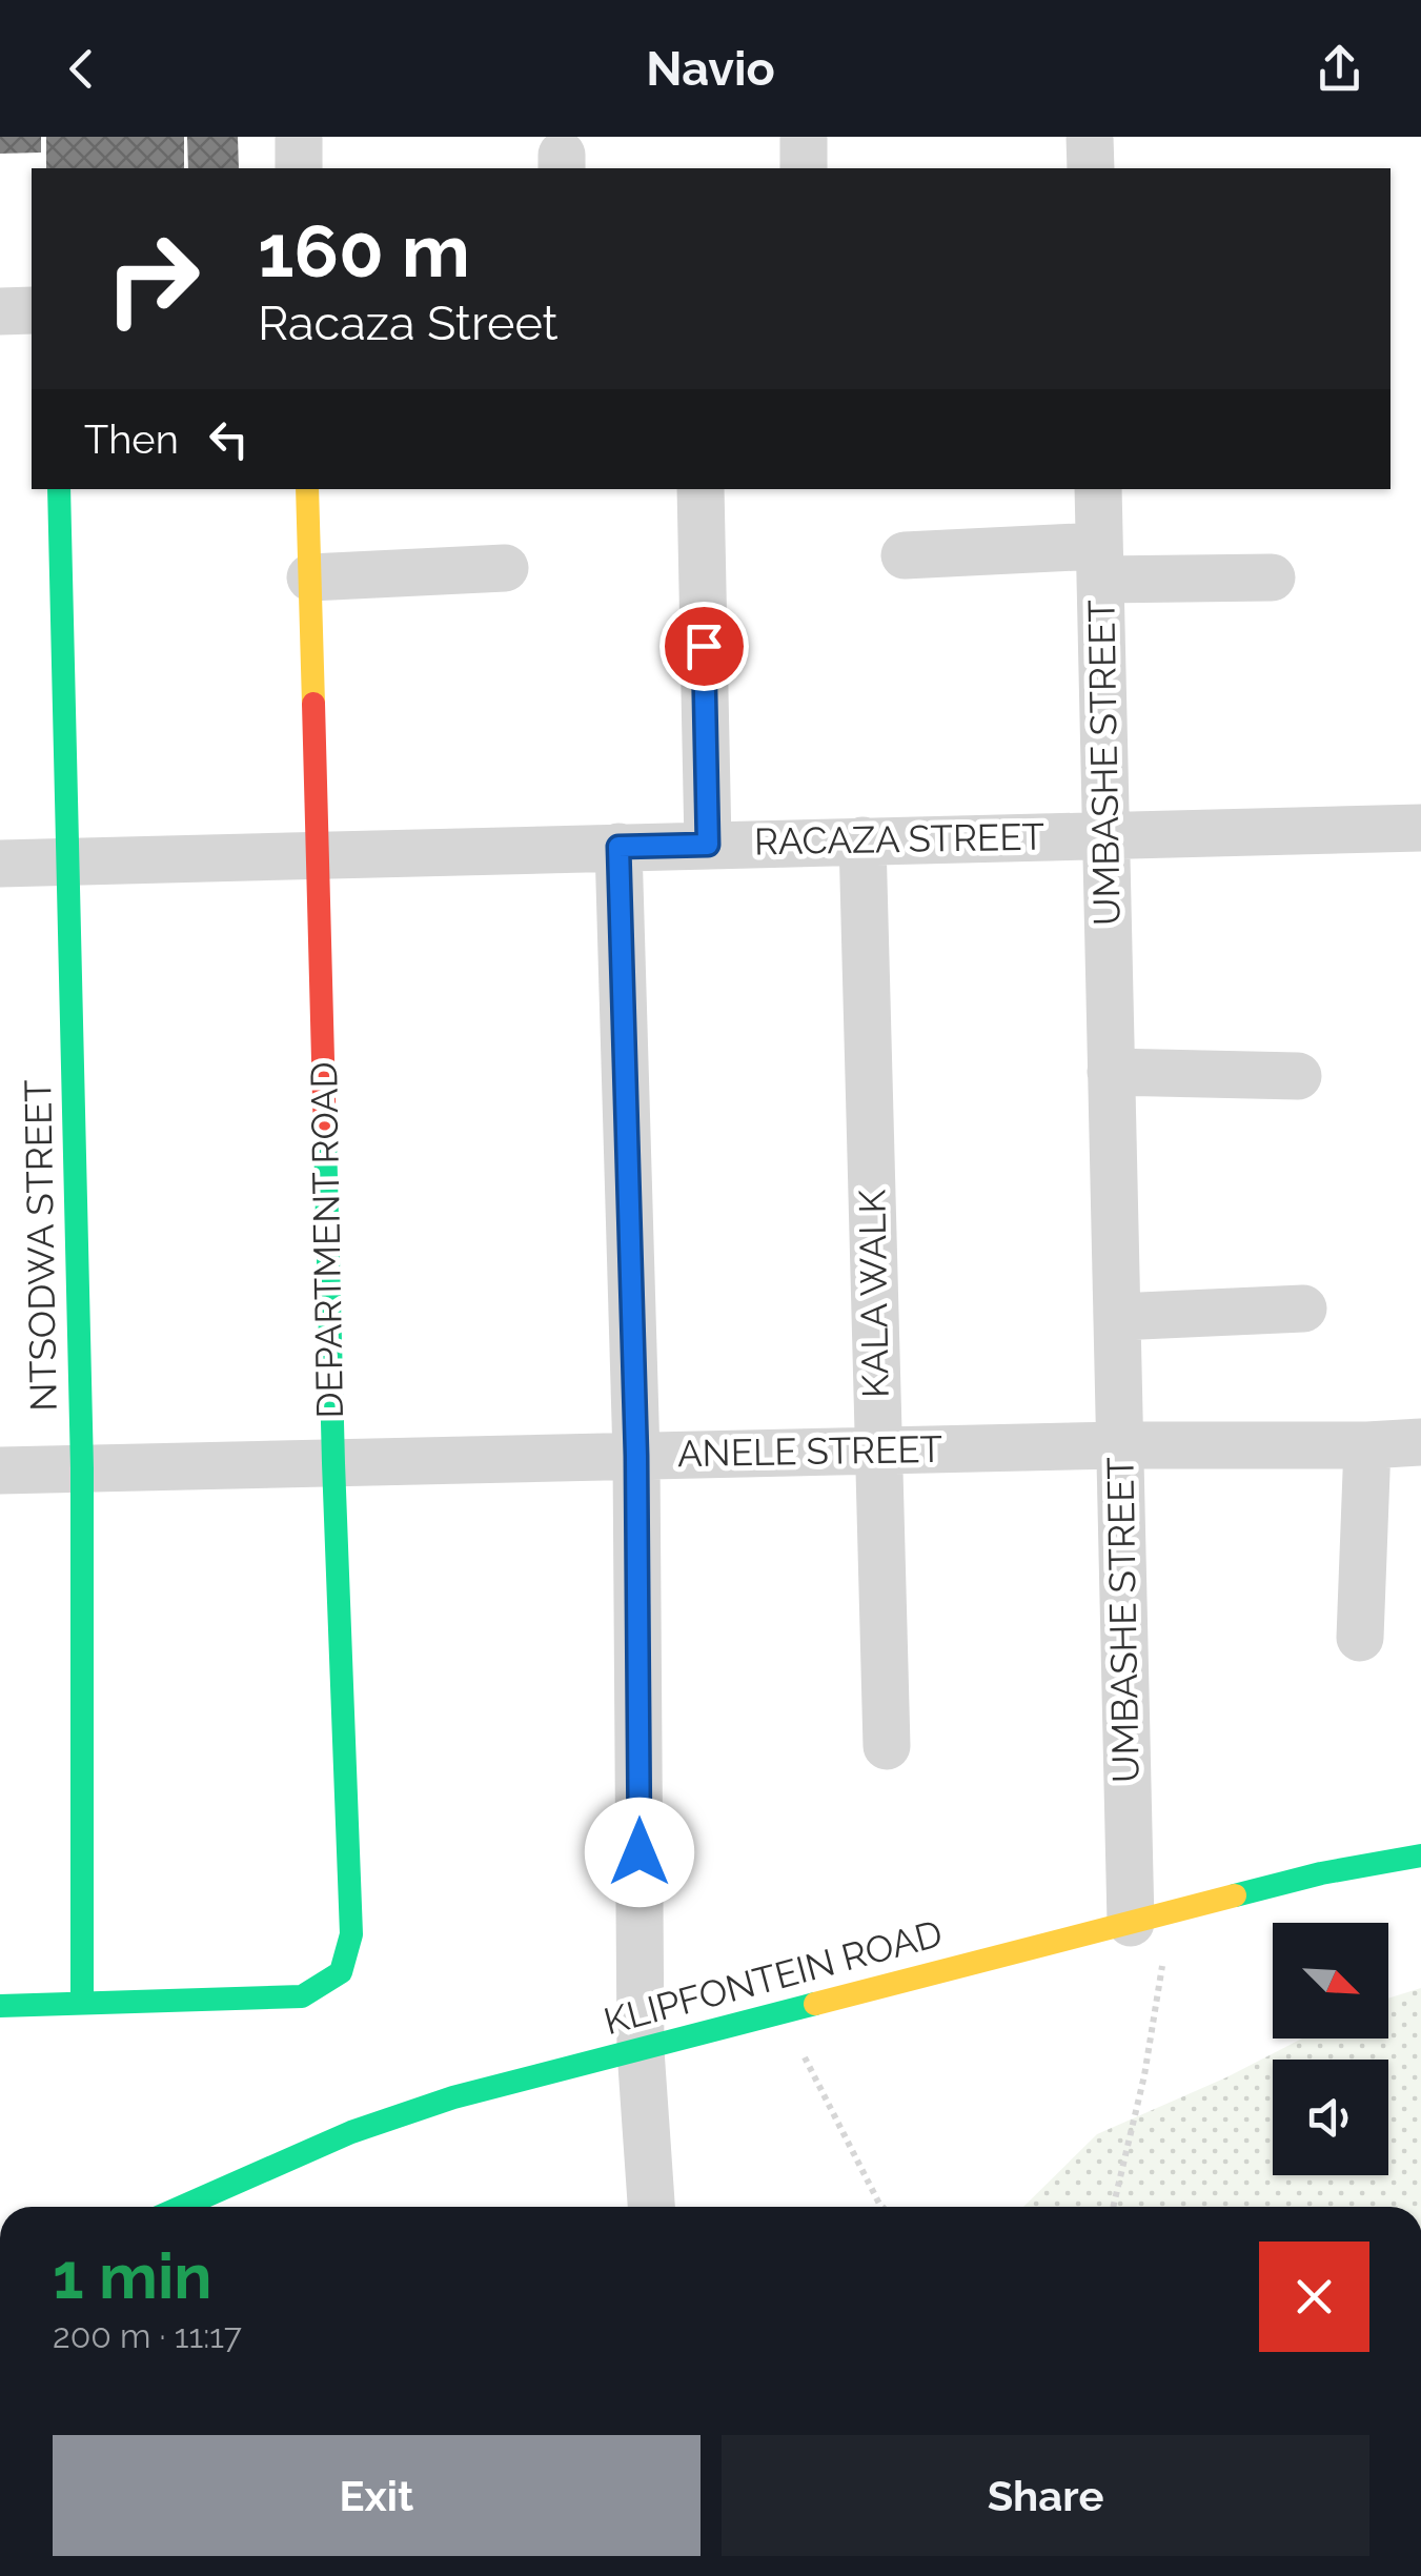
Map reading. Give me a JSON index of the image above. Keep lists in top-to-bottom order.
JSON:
{
  "streets": {
    "street": [
      "UMBASHE STREET",
      "RACAZA STREET",
      "DEPARTMENT ROAD",
      "NTSODWA STREET",
      "KALA WALK",
      "ANELE STREET",
      "KLIPFONTEIN ROAD"
    ]
  },
  "crossings": [
    ["UMBASHE STREET", "RACAZA STREET"],
    ["UMBASHE STREET", "ANELE STREET"],
    ["UMBASHE STREET", "KLIPFONTEIN ROAD"],
    ["RACAZA STREET", "DEPARTMENT ROAD"],
    ["RACAZA STREET", "NTSODWA STREET"],
    ["RACAZA STREET", "KALA WALK"],
    ["DEPARTMENT ROAD", "NTSODWA STREET"],
    ["DEPARTMENT ROAD", "ANELE STREET"],
    ["NTSODWA STREET", "ANELE STREET"],
    ["KALA WALK", "ANELE STREET"]
  ],
  "north": "bottom right",
  "page": {
    "header": "Navio",
    "turn": ["160 m", "Racaza Street"],
    "then": "Then",
    "heading": ["1 min", "200 m · 11:17"],
    "buttons": ["Exit", "Share"]
  }
}
